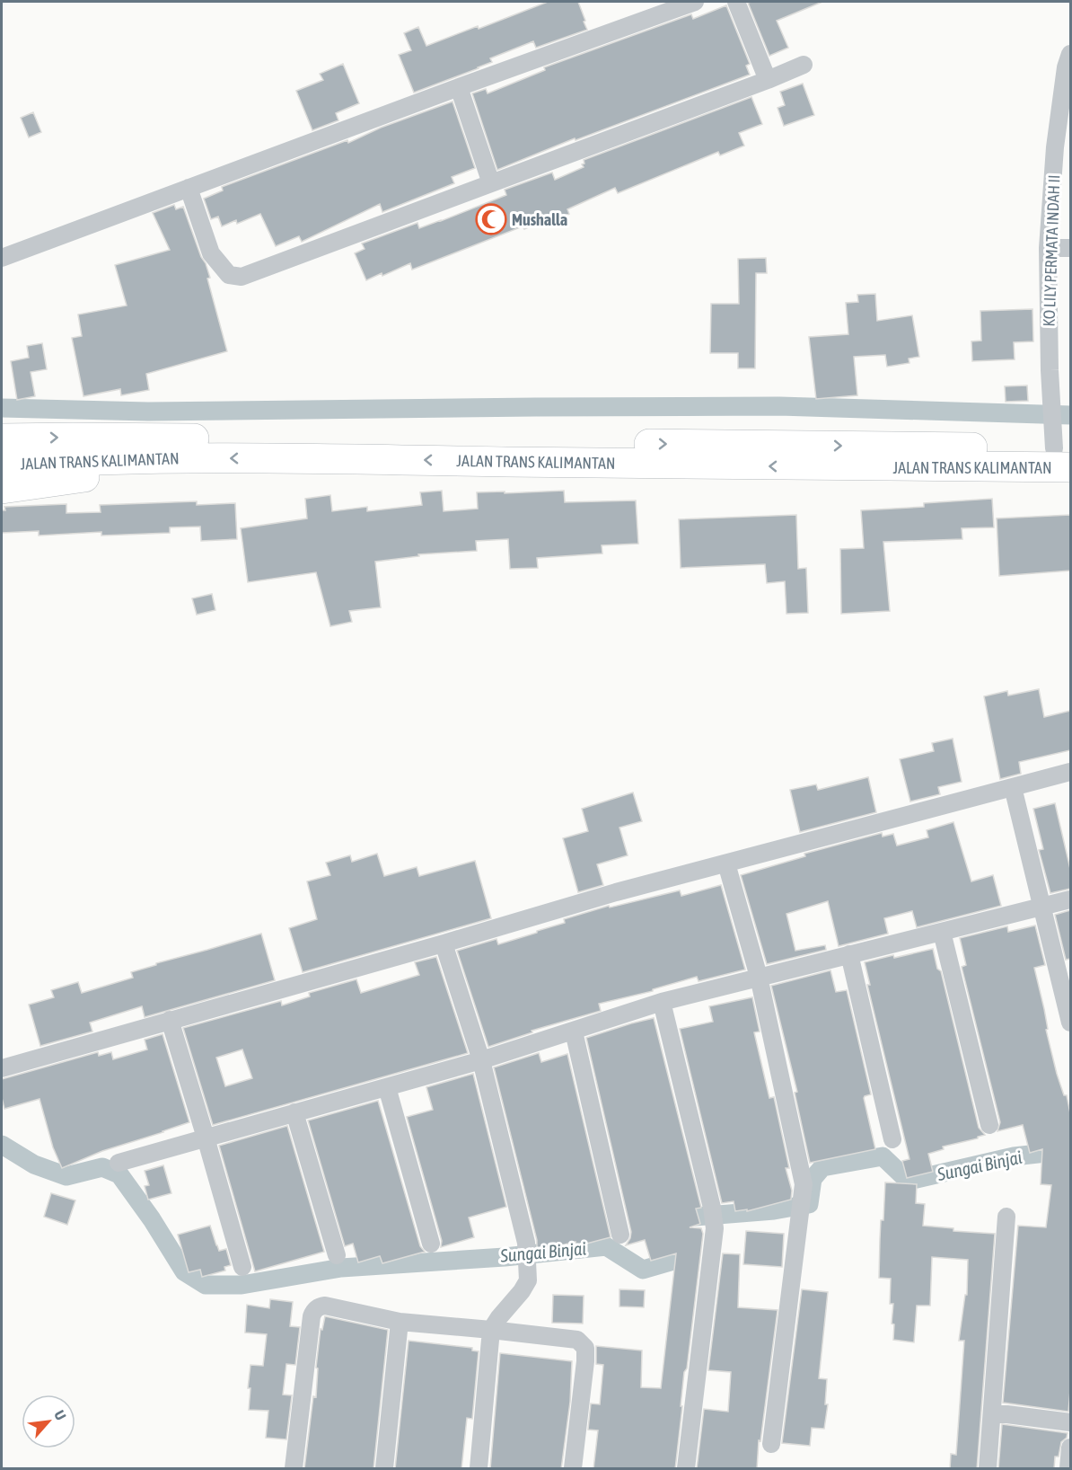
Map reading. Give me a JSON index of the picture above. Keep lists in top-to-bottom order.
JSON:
{
  "streets": {
    "highway": ["JALAN TRANS KALIMANTAN"],
    "street": ["KO LILY PERMATA INDAH II"]
  },
  "crossings": [
    ["KO LILY PERMATA INDAH II", "JALAN TRANS KALIMANTAN"]
  ],
  "water": ["Sungai Binjai"],
  "places": {
    "mosque": ["Mushalla"]
  },
  "north": "top right"
}
